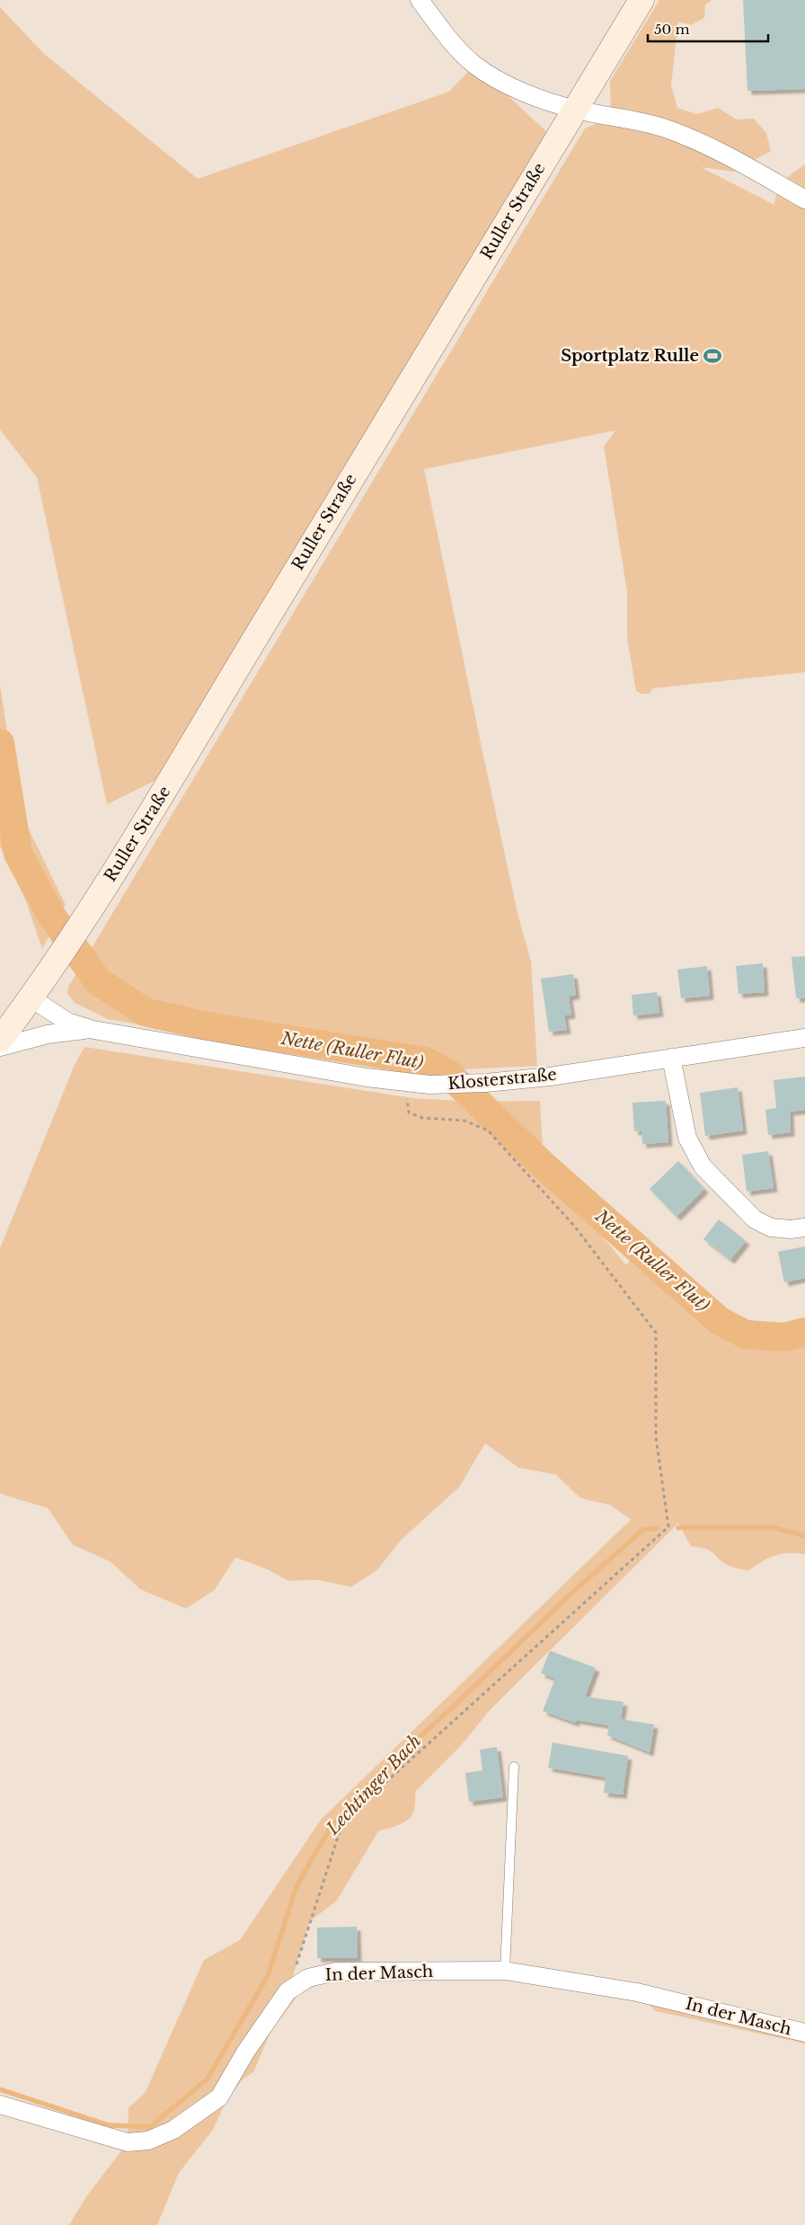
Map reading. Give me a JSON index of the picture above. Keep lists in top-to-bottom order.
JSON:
{
  "streets": {
    "main road": ["Ruller Straße"],
    "street": ["Klosterstraße", "In der Masch"]
  },
  "crossings": [
    ["Ruller Straße", "Klosterstraße"]
  ],
  "water": ["Nette (Ruller Flut)", "Lechtinger Bach"],
  "places": {
    "sports": ["Sportplatz Rulle"]
  },
  "scale_bar": "50 m"
}
